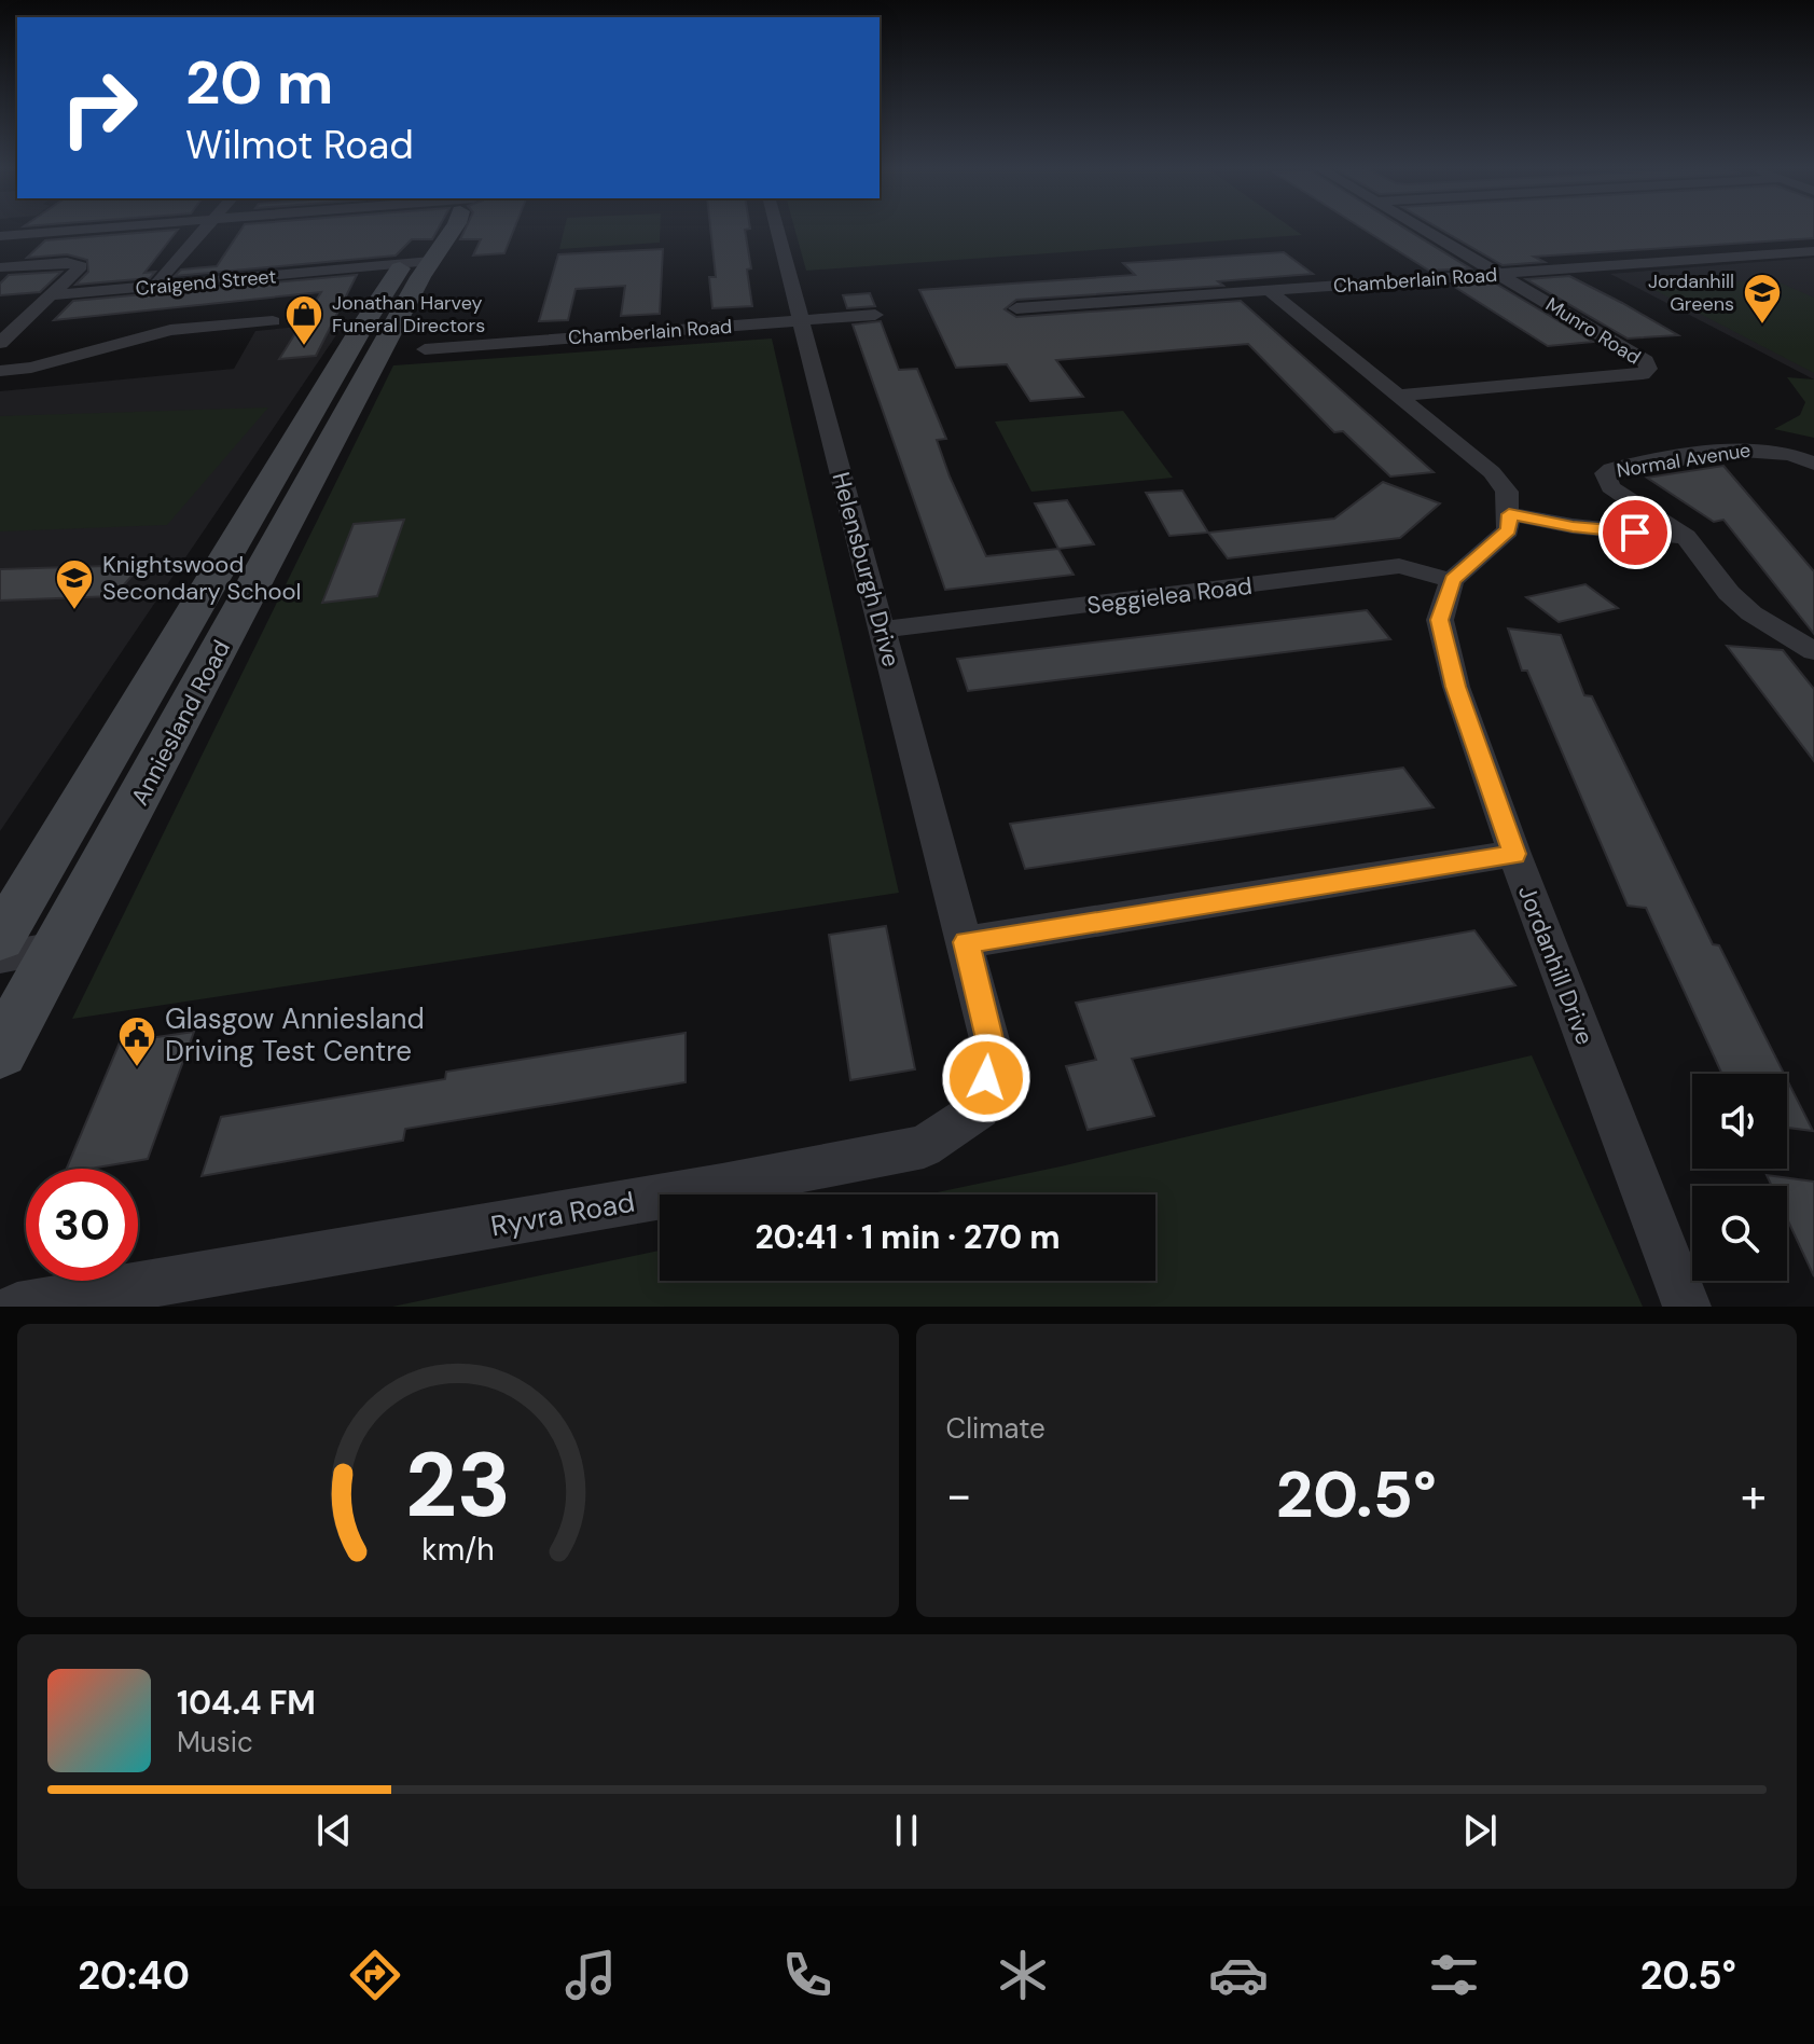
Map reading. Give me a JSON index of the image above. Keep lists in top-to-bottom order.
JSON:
{
  "streets": {
    "street": [
      "Chamberlain Road",
      "Craigend Street",
      "Munro Road",
      "Normal Avenue",
      "Helensburgh Drive",
      "Seggielea Road",
      "Anniesland Road",
      "Jordanhill Drive",
      "Ryvra Road"
    ]
  },
  "crossings": [
    ["Chamberlain Road", "Munro Road"],
    ["Chamberlain Road", "Helensburgh Drive"],
    ["Craigend Street", "Anniesland Road"],
    ["Helensburgh Drive", "Seggielea Road"],
    ["Helensburgh Drive", "Ryvra Road"],
    ["Seggielea Road", "Jordanhill Drive"]
  ],
  "places": {
    "school or university": ["Jordanhill Greens", "Knightswood Secondary School"],
    "shop": ["Jonathan Harvey Funeral Directors"],
    "public building": ["Glasgow Anniesland Driving Test Centre"]
  },
  "page": {
    "turn": ["20 m", "Wilmot Road"],
    "limit": "30",
    "trip": "20:41 · 1 min · 270 m",
    "tile": "Climate",
    "heat": ["−", "20.5°", "+"],
    "song": ["104.4 FM", "Music"],
    "tabs": ["20:40", "20.5°"],
    "gauge": ["23", "km/h"]
  }
}
